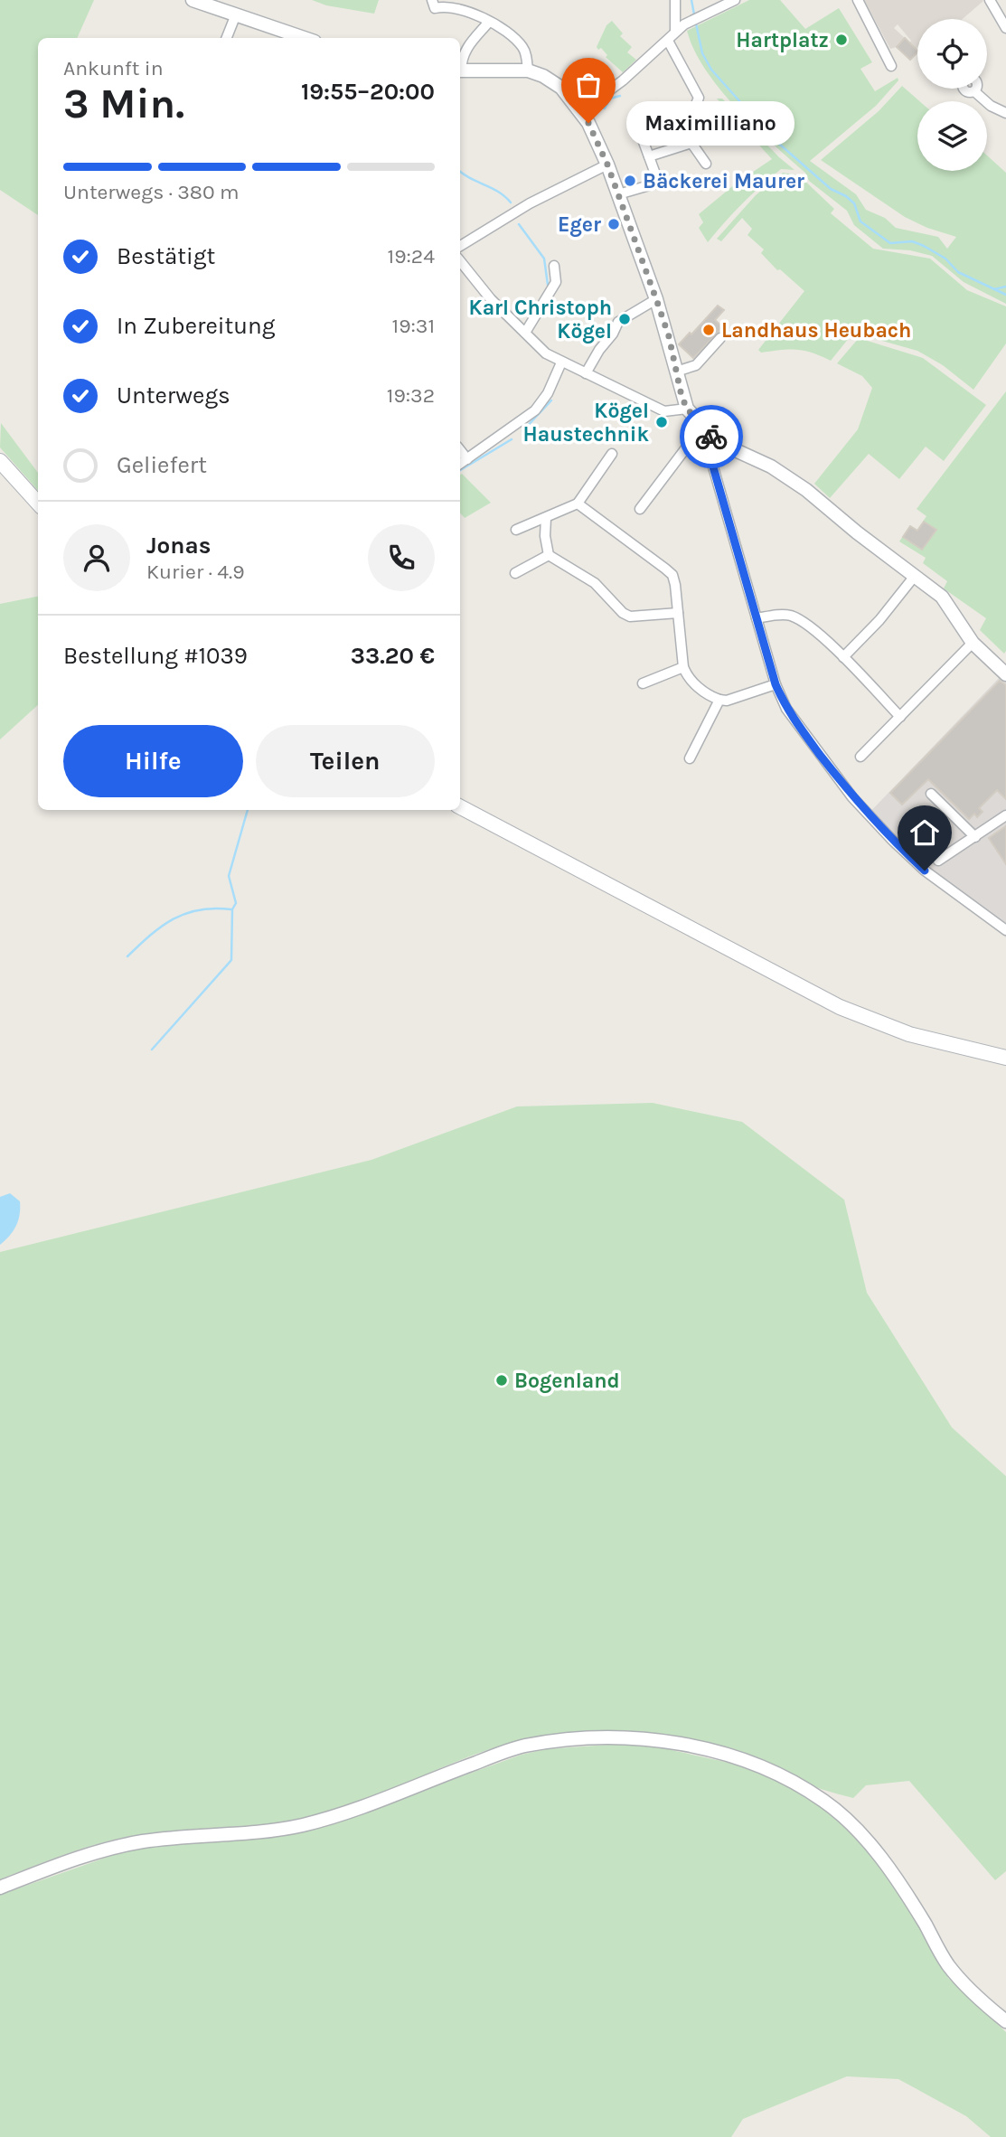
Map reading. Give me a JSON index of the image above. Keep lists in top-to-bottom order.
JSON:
{
  "places": [
    "Hartplatz",
    "Maximilliano",
    "Bäckerei Maurer",
    "Eger",
    "Karl Christoph Kögel",
    "Landhaus Heubach",
    "Kögel Haustechnik",
    "Bogenland"
  ],
  "page": {
    "heading": ["3 Min.", "Ankunft in", "19:55–20:00"],
    "panel": [
      "Jonas",
      "Kurier · 4.9",
      "Bestellung #1039",
      "33.20 €"
    ],
    "bubble": "Maximilliano",
    "bar": "Unterwegs · 380 m",
    "list": [
      ["Bestätigt", "19:24"],
      ["In Zubereitung", "19:31"],
      ["Unterwegs", "19:32"],
      "Geliefert"
    ],
    "buttons": ["Hilfe", "Teilen"]
  }
}
